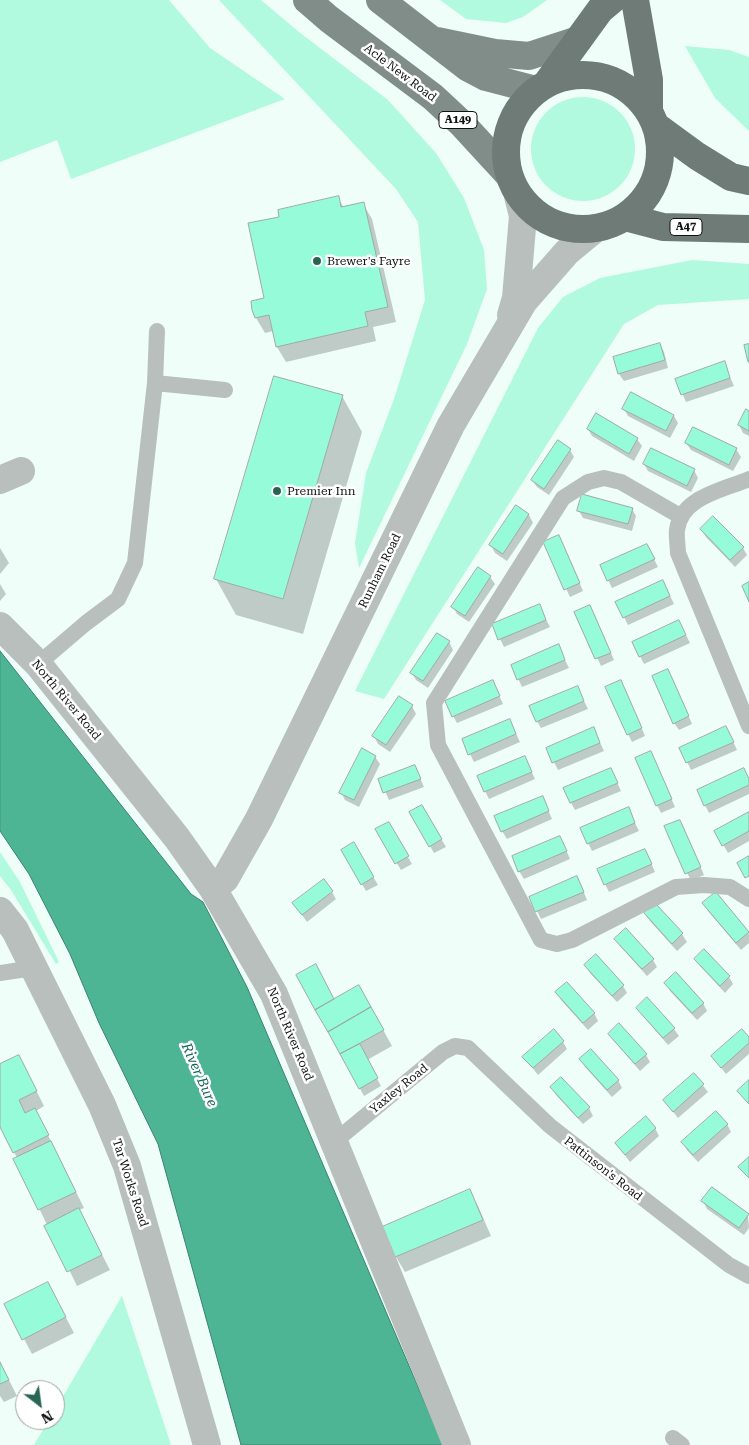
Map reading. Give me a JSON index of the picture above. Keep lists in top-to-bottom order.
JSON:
{
  "streets": {
    "highway": ["A47"],
    "main road": ["Acle New Road", "A149"],
    "street": ["Runham Road", "North River Road", "Tar Works Road"],
    "lane": ["Yaxley Road", "Pattinson's Road"]
  },
  "crossings": [
    ["Acle New Road", "A47"],
    ["Acle New Road", "Runham Road"],
    ["A47", "Runham Road"],
    ["Runham Road", "North River Road"],
    ["North River Road", "Yaxley Road"],
    ["Yaxley Road", "Pattinson's Road"]
  ],
  "water": ["River Bure"],
  "places": ["Brewer's Fayre", "Premier Inn"],
  "north": "bottom right"
}
